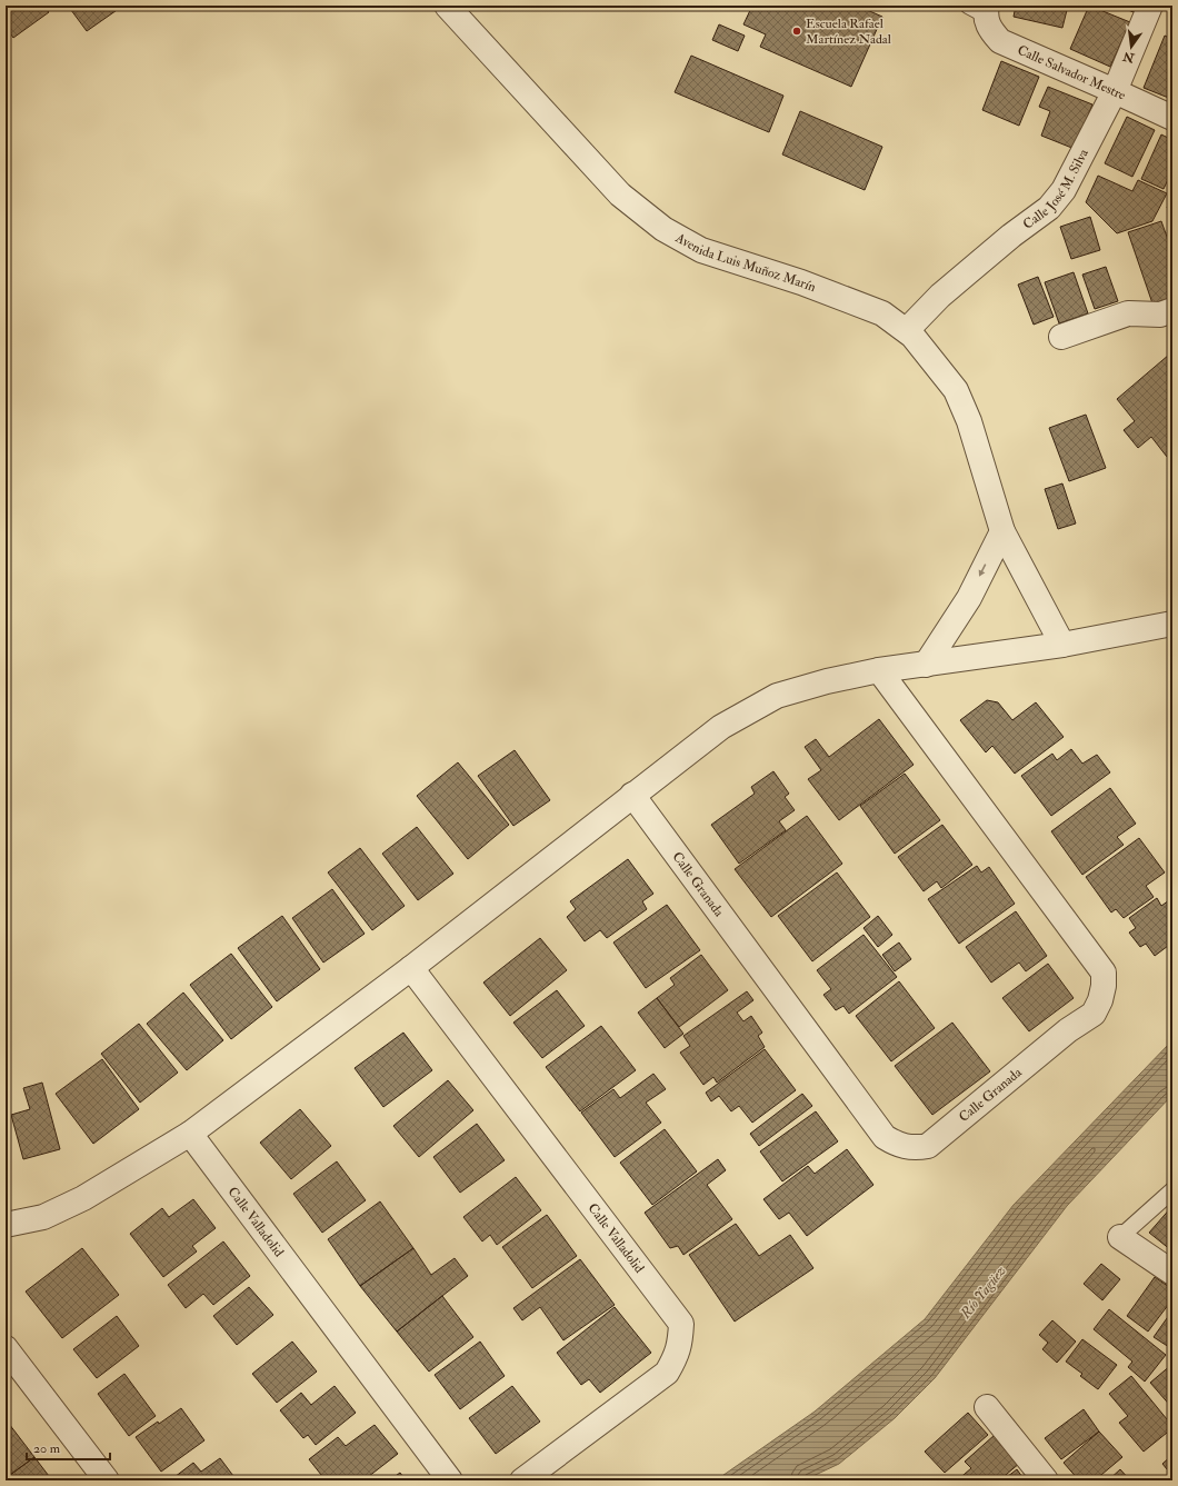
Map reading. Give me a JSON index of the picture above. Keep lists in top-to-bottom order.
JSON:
{
  "streets": {
    "street": [
      "Calle Salvador Mestre",
      "Calle José M. Silva",
      "Avenida Luis Muñoz Marín",
      "Calle Granada",
      "Calle Valladolid"
    ]
  },
  "crossings": [
    ["Calle Salvador Mestre", "Calle José M. Silva"],
    ["Calle José M. Silva", "Avenida Luis Muñoz Marín"]
  ],
  "water": ["Río Yagüez"],
  "places": ["Escuela Rafael Martínez Nadal"],
  "scale_bar": "20 m",
  "north": "bottom"
}
